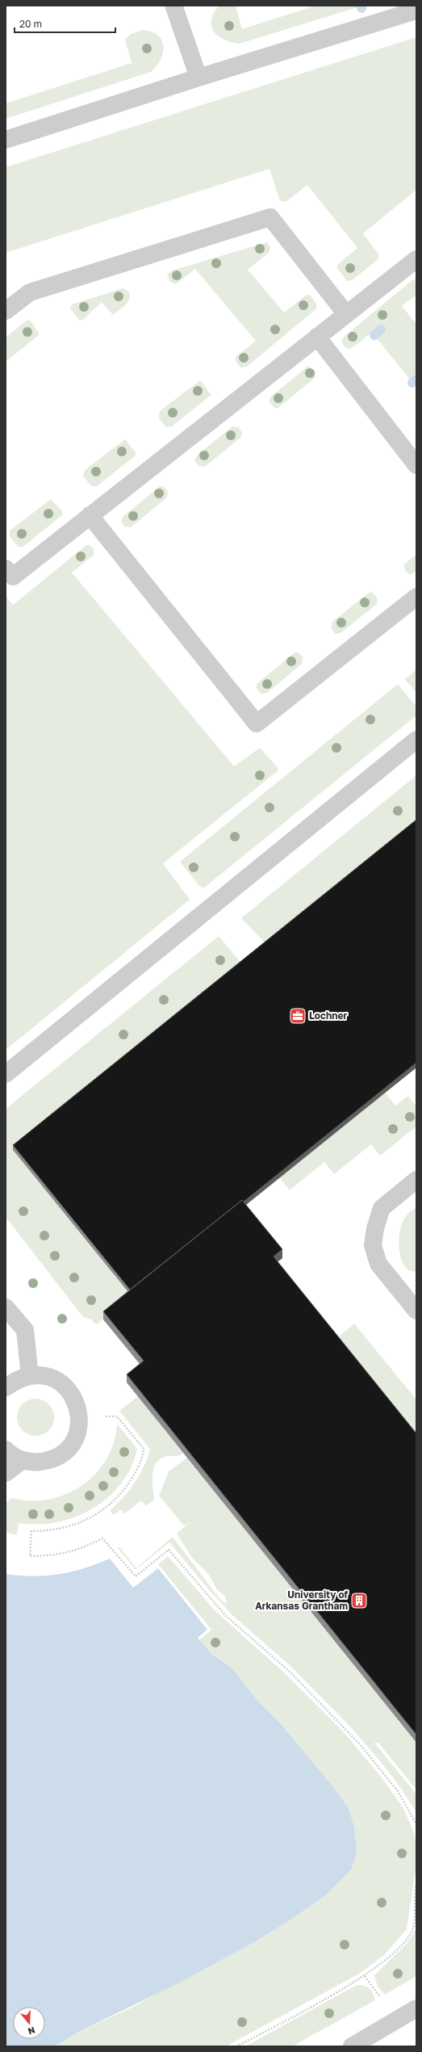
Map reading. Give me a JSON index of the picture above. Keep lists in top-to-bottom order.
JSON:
{
  "places": {
    "office": ["Lochner"],
    "building": ["University of Arkansas Grantham"]
  },
  "scale_bar": "20 m",
  "north": "bottom"
}
